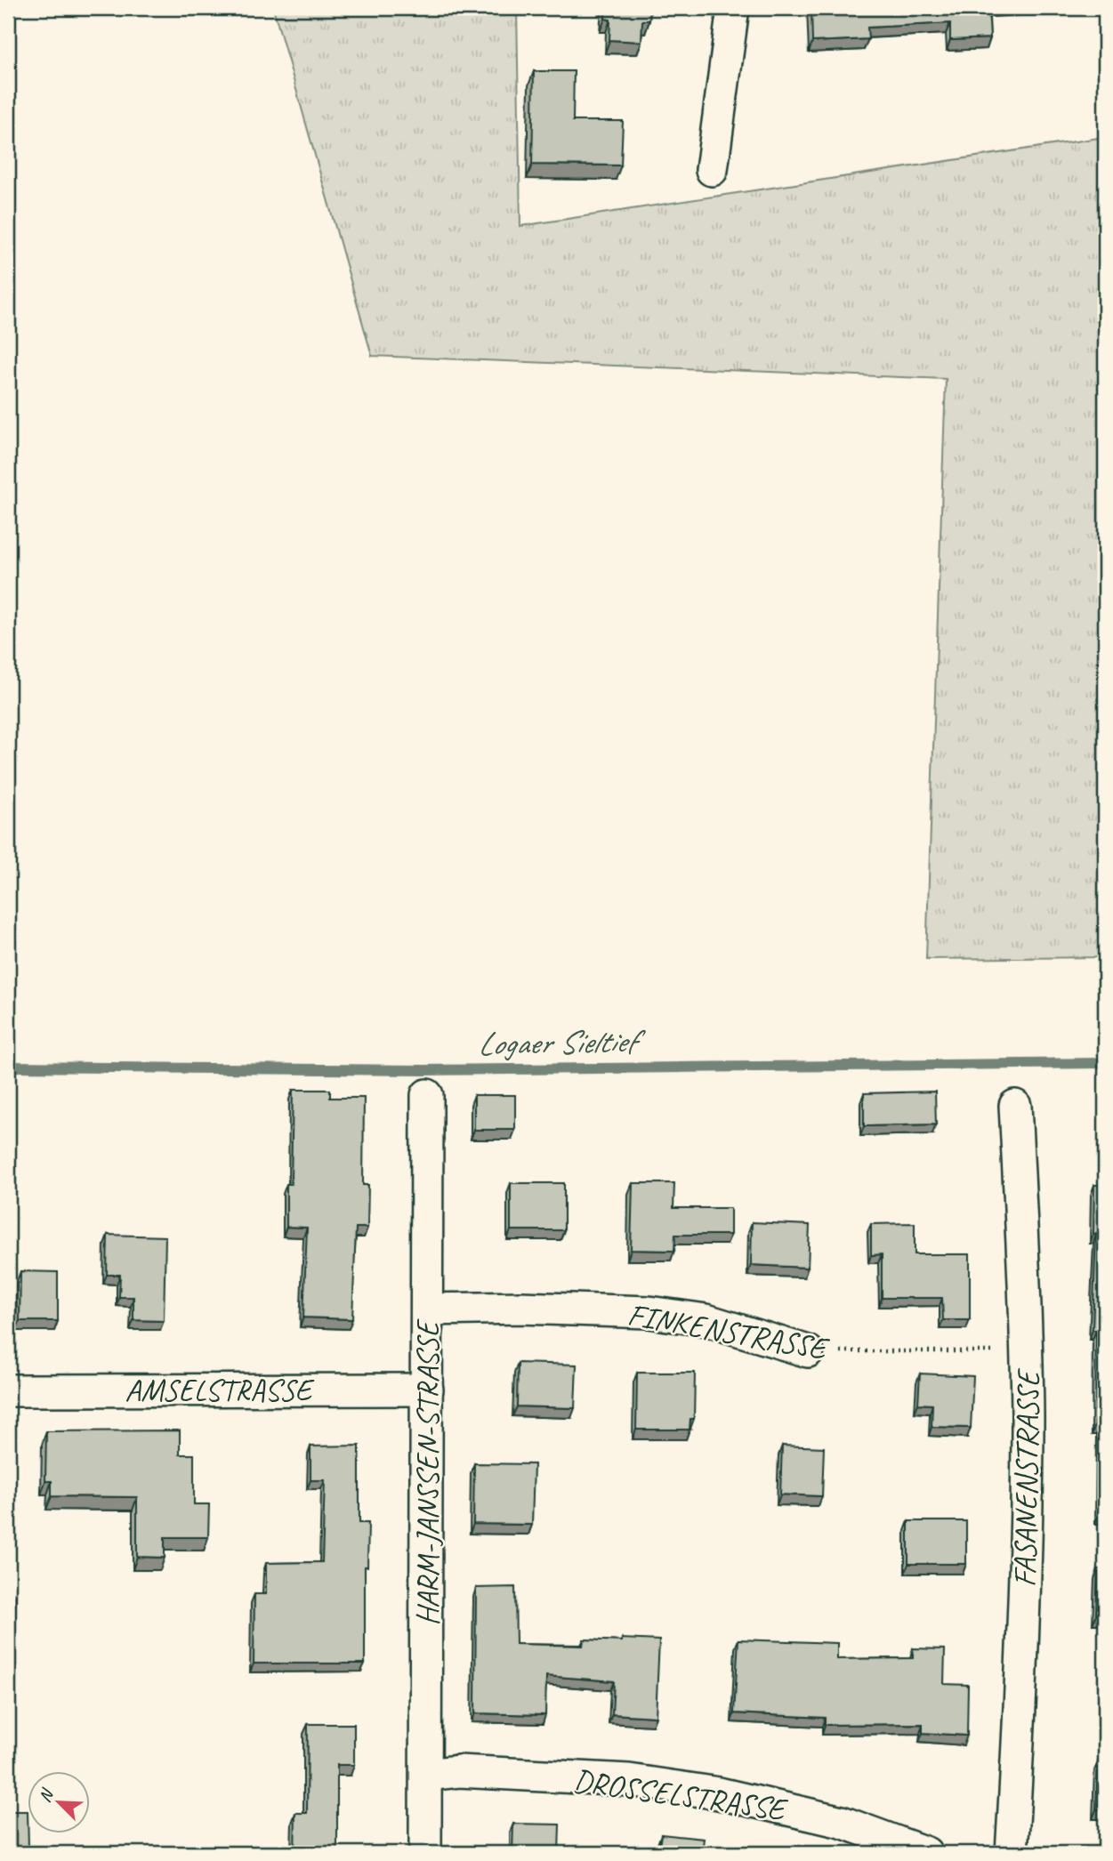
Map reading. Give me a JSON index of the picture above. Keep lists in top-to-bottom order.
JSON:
{
  "streets": {
    "street": [
      "FINKENSTRASSE",
      "AMSELSTRASSE",
      "HARM-JANSSEN-STRASSE",
      "FASANENSTRASSE",
      "DROSSELSTRASSE"
    ]
  },
  "crossings": [
    ["FINKENSTRASSE", "HARM-JANSSEN-STRASSE"],
    ["FINKENSTRASSE", "FASANENSTRASSE"],
    ["AMSELSTRASSE", "HARM-JANSSEN-STRASSE"],
    ["HARM-JANSSEN-STRASSE", "DROSSELSTRASSE"]
  ],
  "water": ["Logaer Sieltief"],
  "north": "top left"
}
